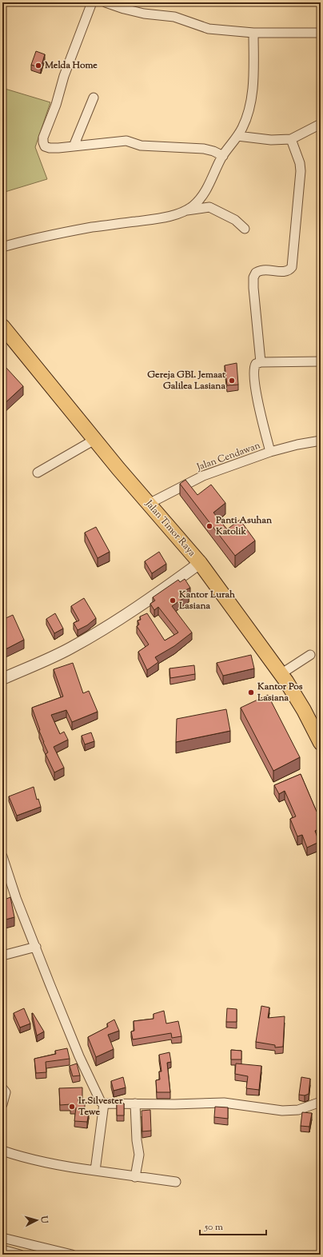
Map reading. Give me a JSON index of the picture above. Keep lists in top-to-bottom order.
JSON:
{
  "streets": {
    "highway": ["Jalan Timor Raya"],
    "street": ["Jalan Cendawan"]
  },
  "crossings": [
    ["Jalan Cendawan", "Jalan Timor Raya"]
  ],
  "places": [
    "Melda Home",
    "Gereja GBI. Jemaat Galilea Lasiana",
    "Panti Asuhan Katolik",
    "Kantor Lurah Lasiana",
    "Kantor Pos Lasiana",
    "Ir.Silvester Tewe"
  ],
  "scale_bar": "50 m",
  "north": "right"
}
